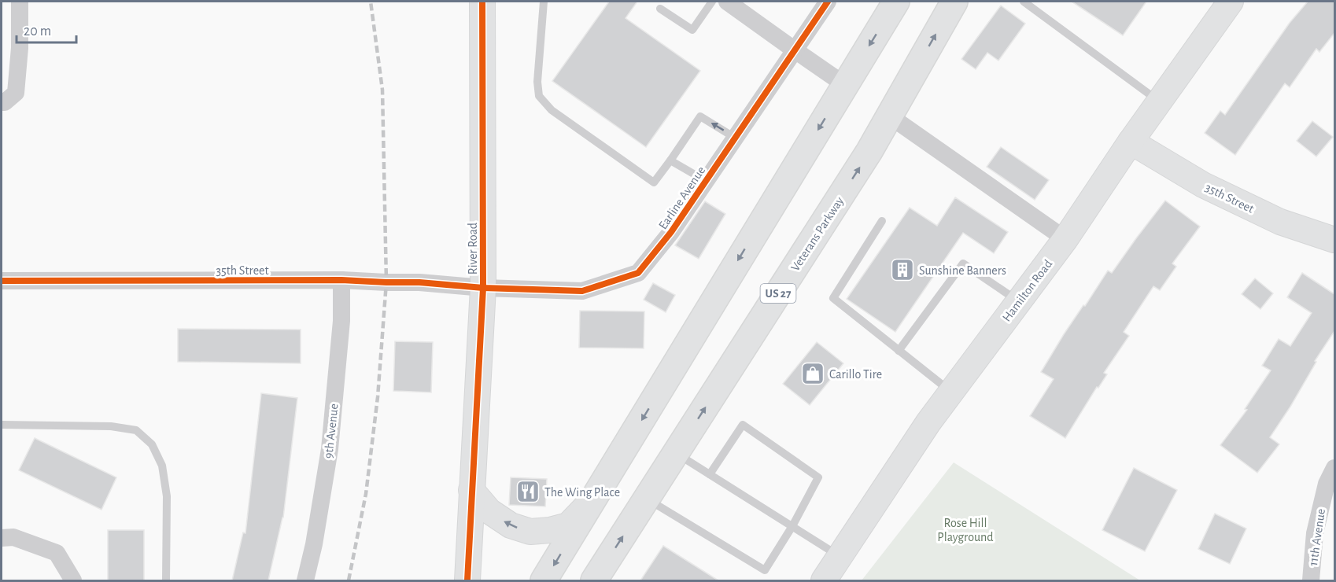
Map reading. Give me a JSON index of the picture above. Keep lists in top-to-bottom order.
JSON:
{
  "streets": {
    "main road": ["Veterans Parkway", "US 27"],
    "street": [
      "Earline Avenue",
      "35th Street",
      "River Road",
      "Hamilton Road",
      "9th Avenue",
      "11th Avenue"
    ]
  },
  "crossings": [
    ["Earline Avenue", "35th Street"],
    ["Earline Avenue", "River Road"],
    ["35th Street", "River Road"],
    ["35th Street", "Hamilton Road"],
    ["35th Street", "9th Avenue"]
  ],
  "parks": ["Rose Hill Playground"],
  "places": {
    "building": ["Sunshine Banners"],
    "shop": ["Carillo Tire"],
    "restaurant": ["The Wing Place"]
  },
  "scale_bar": "20 m"
}
